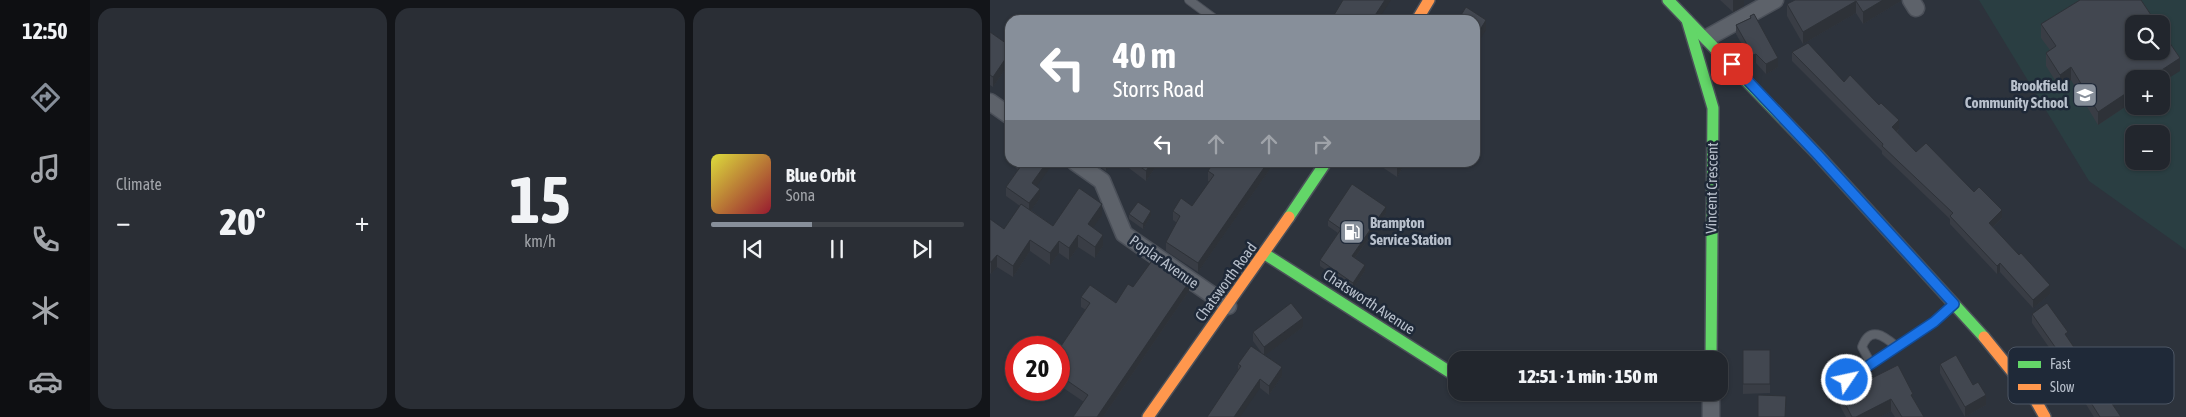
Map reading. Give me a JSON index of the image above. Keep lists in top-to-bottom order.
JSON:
{
  "streets": {
    "main road": ["Vincent Crescent", "Chatsworth Road", "Chatsworth Avenue"],
    "street": ["Poplar Avenue"]
  },
  "crossings": [
    ["Poplar Avenue", "Chatsworth Road"],
    ["Chatsworth Road", "Chatsworth Avenue"]
  ],
  "places": {
    "school or university": ["Brookfield Community School"],
    "fuel station": ["Brampton Service Station"]
  },
  "legend": ["Fast", "Slow"],
  "page": {
    "tabs": "12:50",
    "tile": [
      "Climate",
      ["15", "km/h"]
    ],
    "map_buttons": ["+", "−"],
    "turn": ["40 m", "Storrs Road"],
    "song": ["Blue Orbit", "Sona"],
    "heat": ["−", "20°", "+"],
    "limit": "20",
    "trip": "12:51 · 1 min · 150 m"
  }
}
